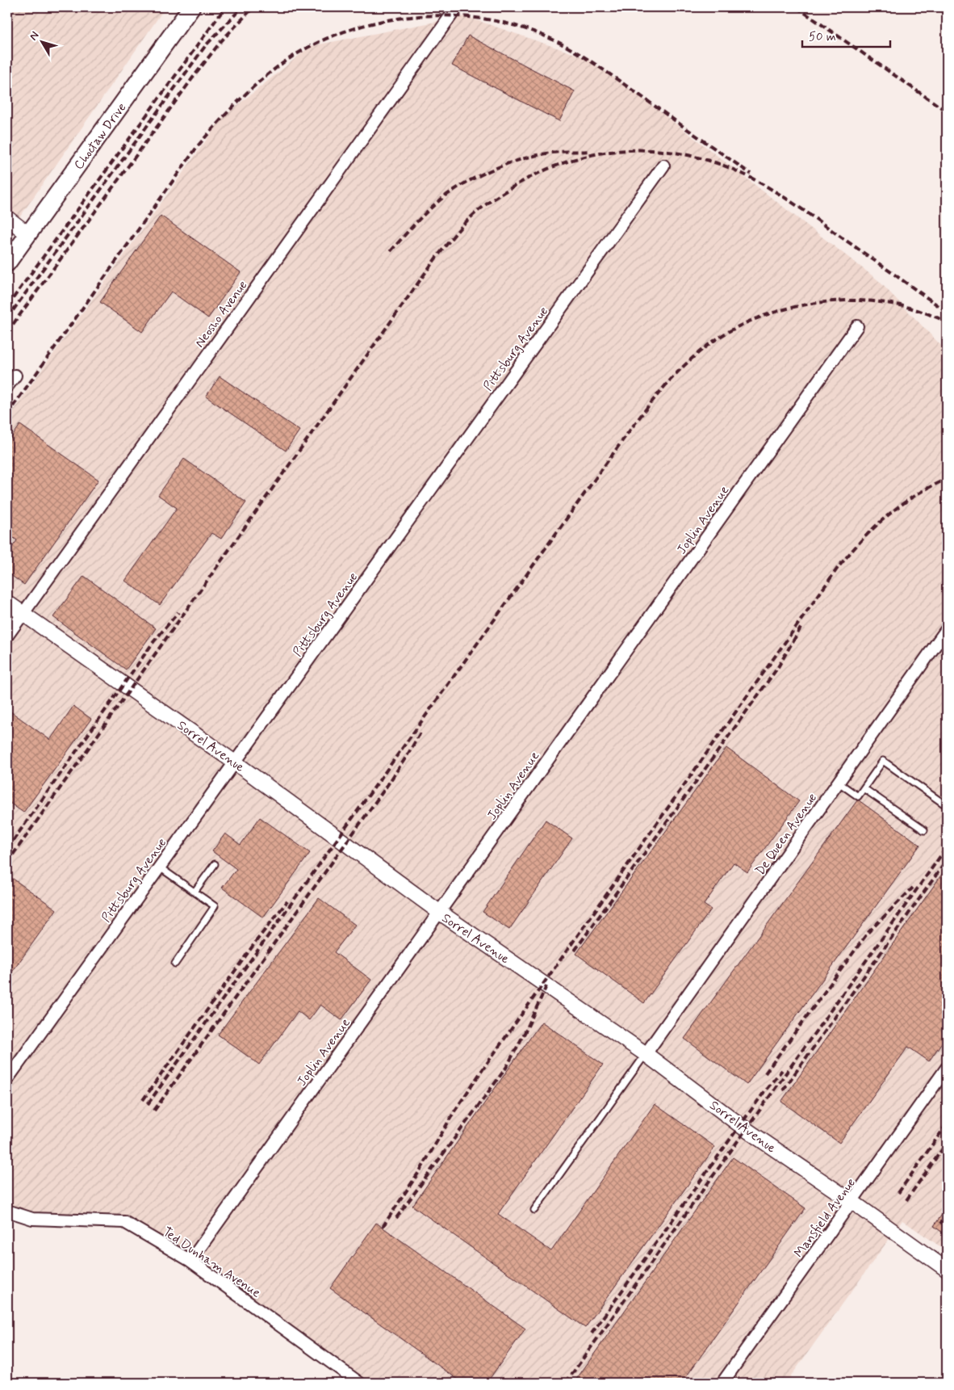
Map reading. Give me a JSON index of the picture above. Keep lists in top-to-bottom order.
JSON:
{
  "streets": {
    "main road": ["Choctaw Drive"],
    "street": [
      "Neosho Avenue",
      "Pittsburg Avenue",
      "Joplin Avenue",
      "Sorrel Avenue",
      "De Queen Avenue",
      "Mansfield Avenue",
      "Ted Dunham Avenue"
    ]
  },
  "crossings": [
    ["Neosho Avenue", "Sorrel Avenue"],
    ["Pittsburg Avenue", "Sorrel Avenue"],
    ["Joplin Avenue", "Sorrel Avenue"],
    ["Joplin Avenue", "Ted Dunham Avenue"],
    ["Sorrel Avenue", "De Queen Avenue"],
    ["Sorrel Avenue", "Mansfield Avenue"]
  ],
  "scale_bar": "50 m",
  "north": "top left"
}
